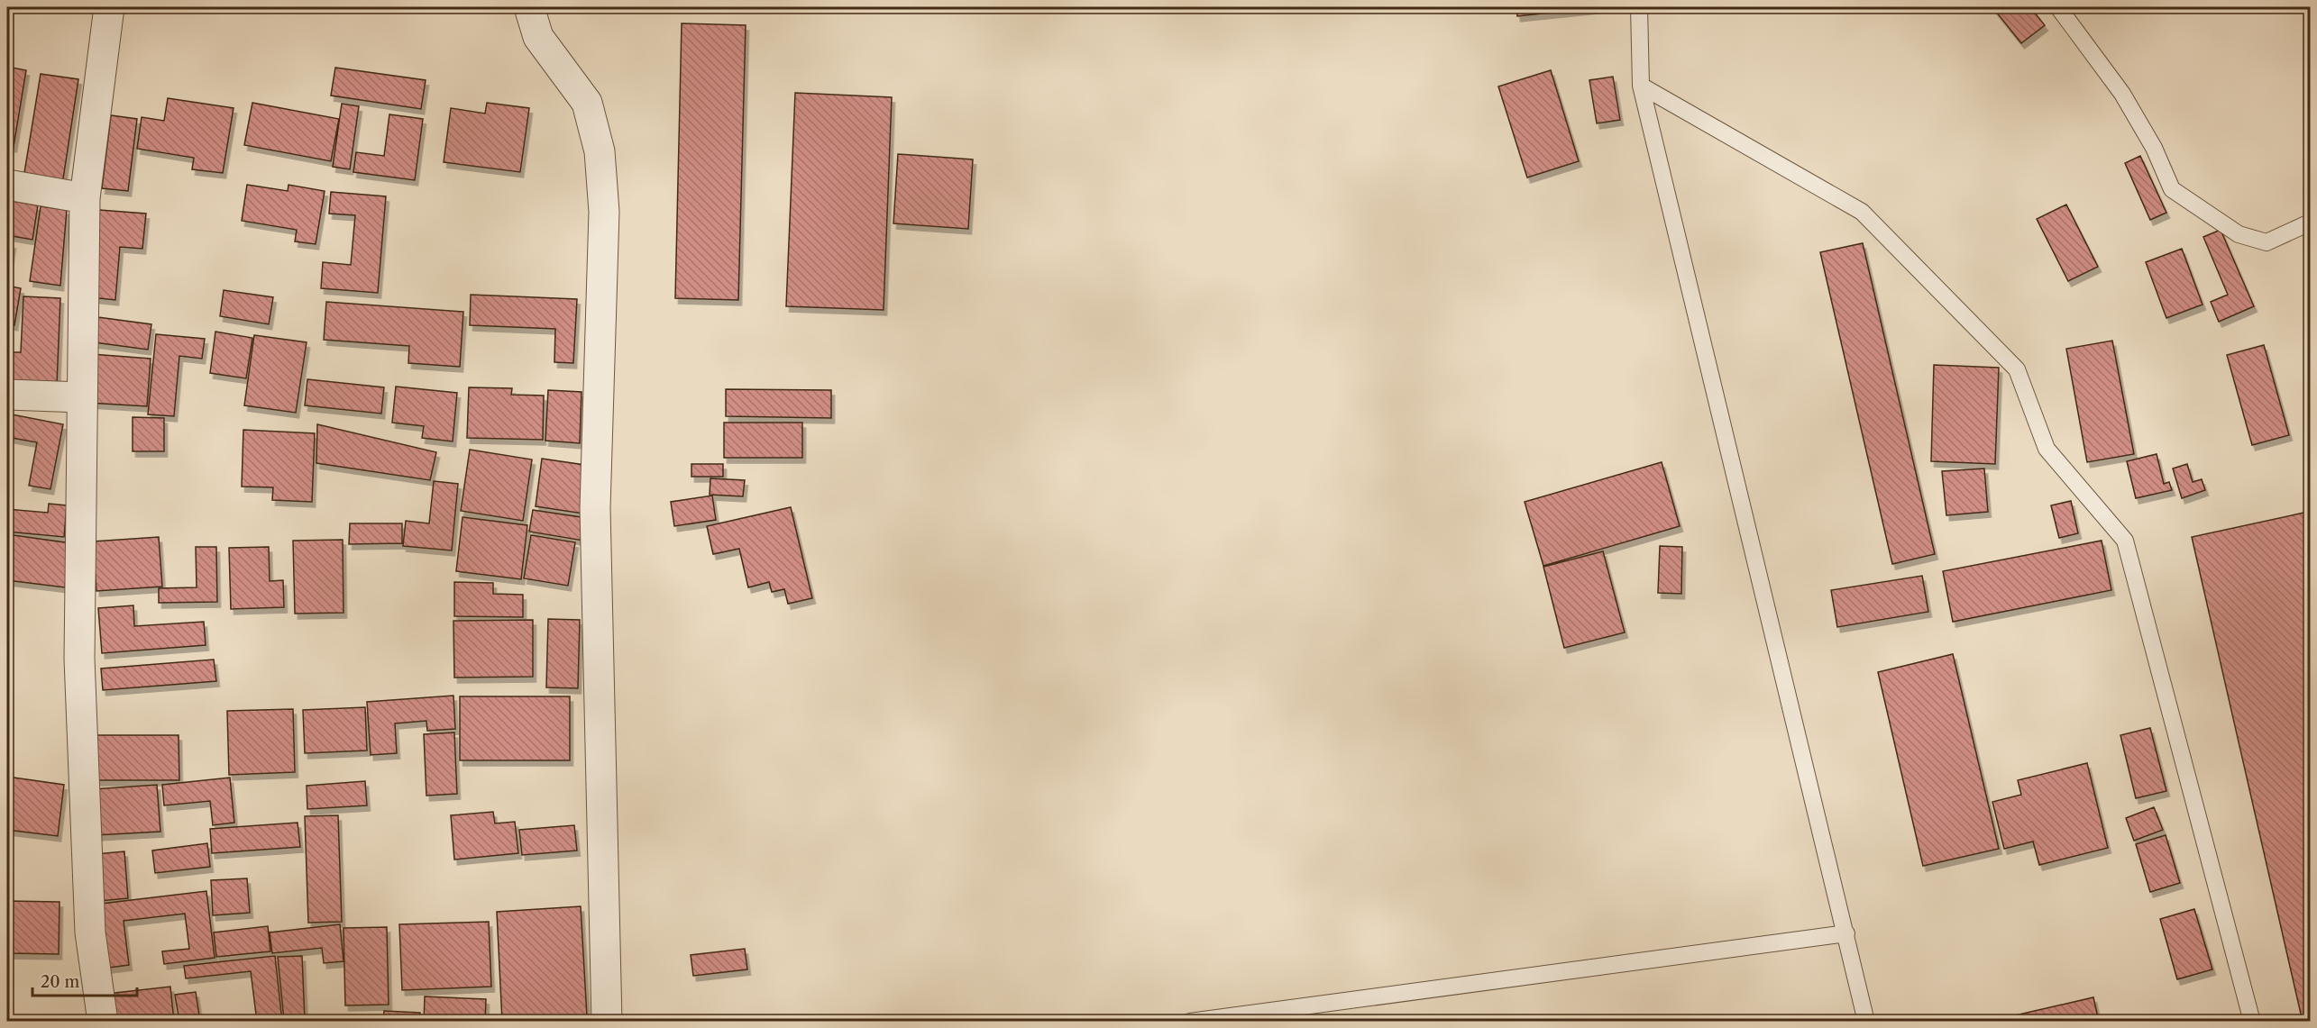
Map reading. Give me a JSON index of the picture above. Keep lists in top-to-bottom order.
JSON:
{
  "scale_bar": "20 m"
}
